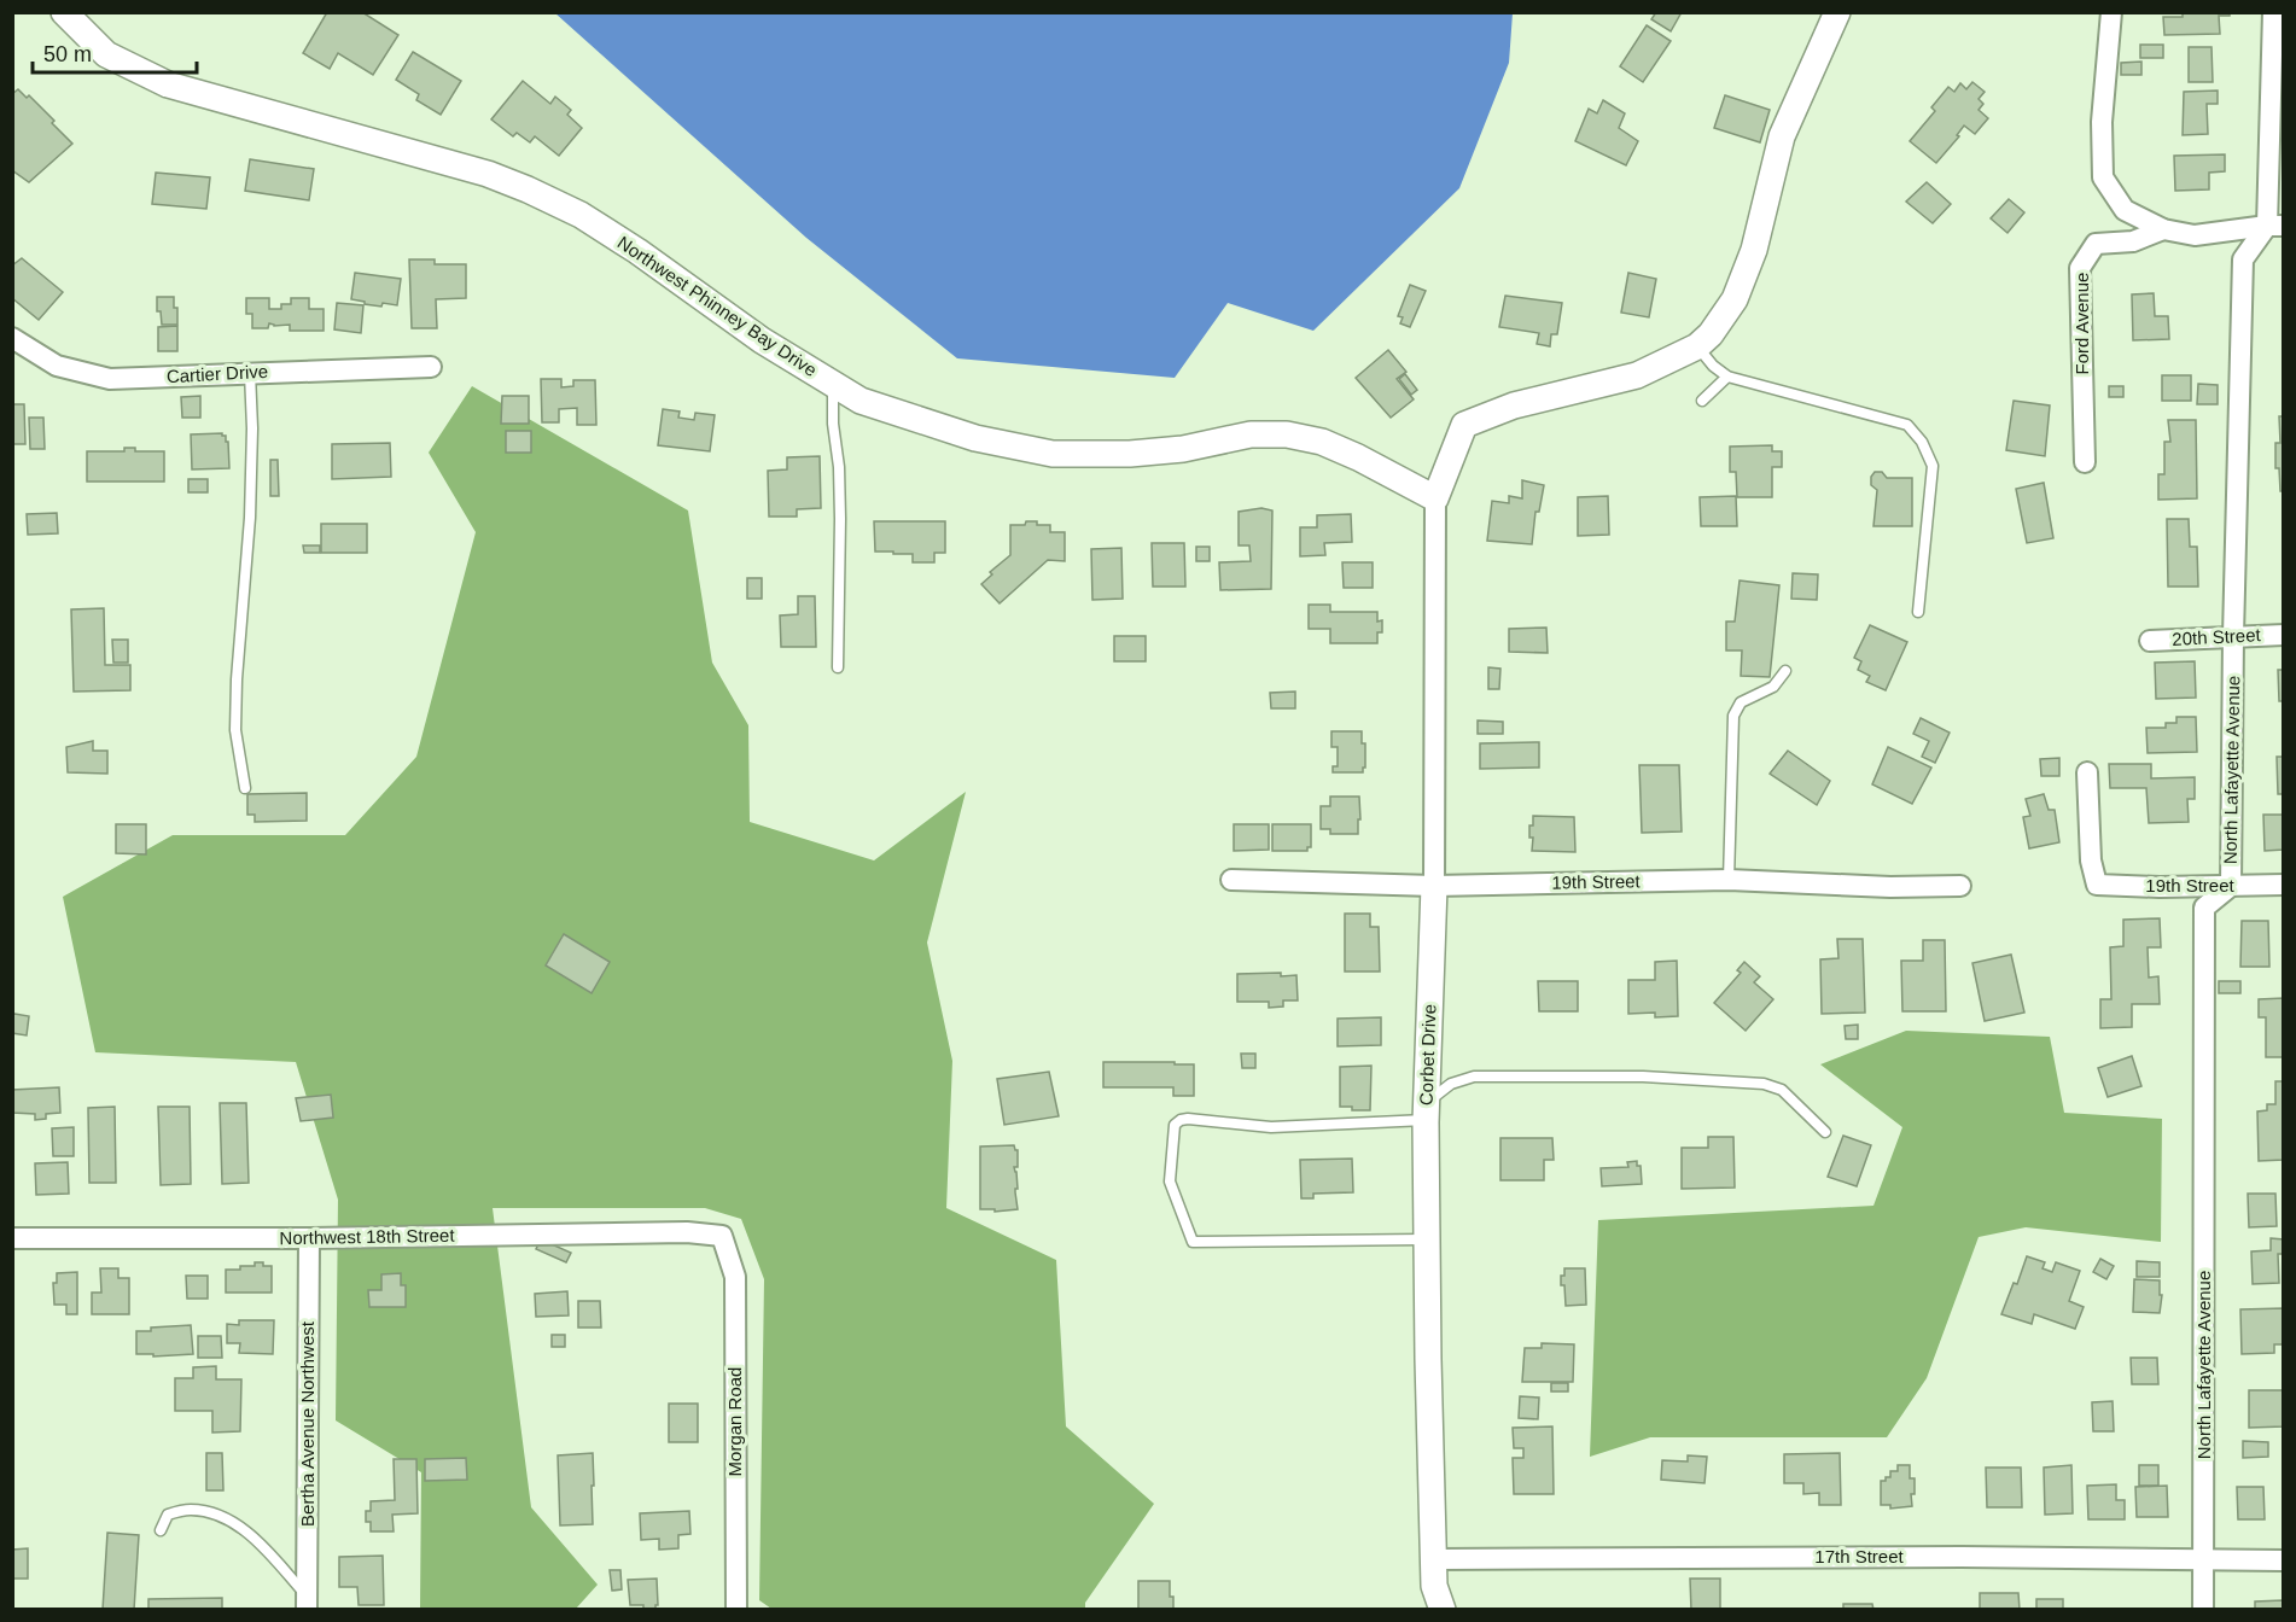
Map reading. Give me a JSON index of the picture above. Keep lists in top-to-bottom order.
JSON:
{
  "streets": {
    "street": [
      "Northwest Phinney Bay Drive",
      "Ford Avenue",
      "Cartier Drive",
      "20th Street",
      "North Lafayette Avenue",
      "19th Street",
      "Corbet Drive",
      "Northwest 18th Street",
      "Morgan Road",
      "Bertha Avenue Northwest",
      "17th Street"
    ]
  },
  "crossings": [
    ["Northwest Phinney Bay Drive", "Corbet Drive"],
    ["20th Street", "North Lafayette Avenue"],
    ["North Lafayette Avenue", "19th Street"],
    ["North Lafayette Avenue", "17th Street"],
    ["19th Street", "Corbet Drive"],
    ["Corbet Drive", "17th Street"],
    ["Northwest 18th Street", "Morgan Road"],
    ["Northwest 18th Street", "Bertha Avenue Northwest"]
  ],
  "scale_bar": "50 m"
}
